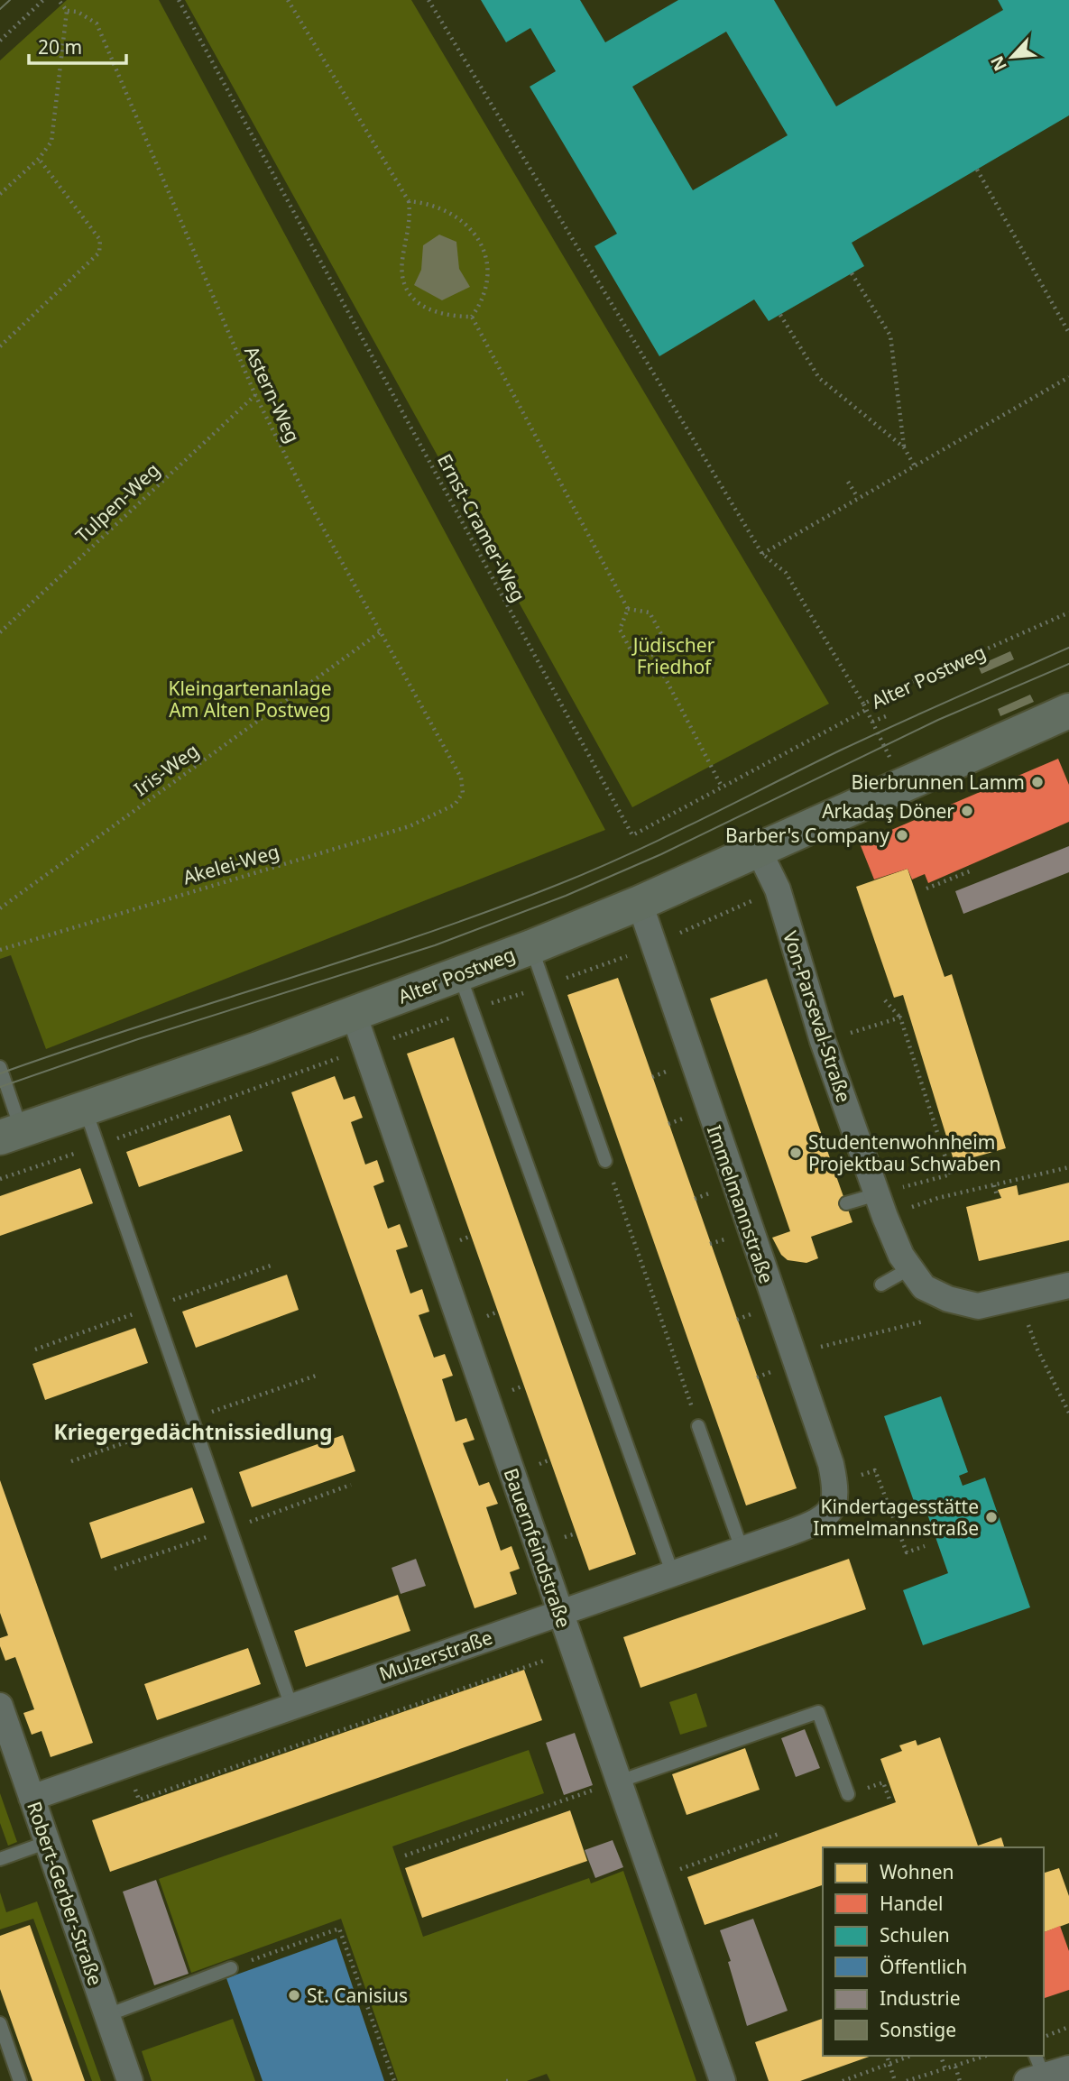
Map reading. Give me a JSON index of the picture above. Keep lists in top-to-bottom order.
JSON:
{
  "streets": {
    "street": [
      "Alter Postweg",
      "Von-Parseval-Straße",
      "Immelmannstraße",
      "Bauernfeindstraße",
      "Mulzerstraße",
      "Robert-Gerber-Straße"
    ],
    "path": [
      "Astern-Weg",
      "Tulpen-Weg",
      "Ernst-Cramer-Weg",
      "Iris-Weg",
      "Akelei-Weg"
    ]
  },
  "crossings": [
    ["Astern-Weg", "Tulpen-Weg"],
    ["Astern-Weg", "Iris-Weg"],
    ["Astern-Weg", "Akelei-Weg"],
    ["Ernst-Cramer-Weg", "Alter Postweg"],
    ["Alter Postweg", "Von-Parseval-Straße"],
    ["Alter Postweg", "Immelmannstraße"],
    ["Alter Postweg", "Bauernfeindstraße"],
    ["Immelmannstraße", "Mulzerstraße"],
    ["Bauernfeindstraße", "Mulzerstraße"],
    ["Mulzerstraße", "Robert-Gerber-Straße"]
  ],
  "districts": ["Kriegergedächtnissiedlung"],
  "parks": ["Jüdischer Friedhof", "Kleingartenanlage Am Alten Postweg"],
  "places": [
    "Bierbrunnen Lamm",
    "Arkadaş Döner",
    "Barber's Company",
    "Studentenwohnheim Projektbau Schwaben",
    "Kindertagesstätte Immelmannstraße",
    "St. Canisius"
  ],
  "legend": [
    "Wohnen",
    "Handel",
    "Schulen",
    "Öffentlich",
    "Industrie",
    "Sonstige"
  ],
  "scale_bar": "20 m",
  "north": "bottom left"
}
